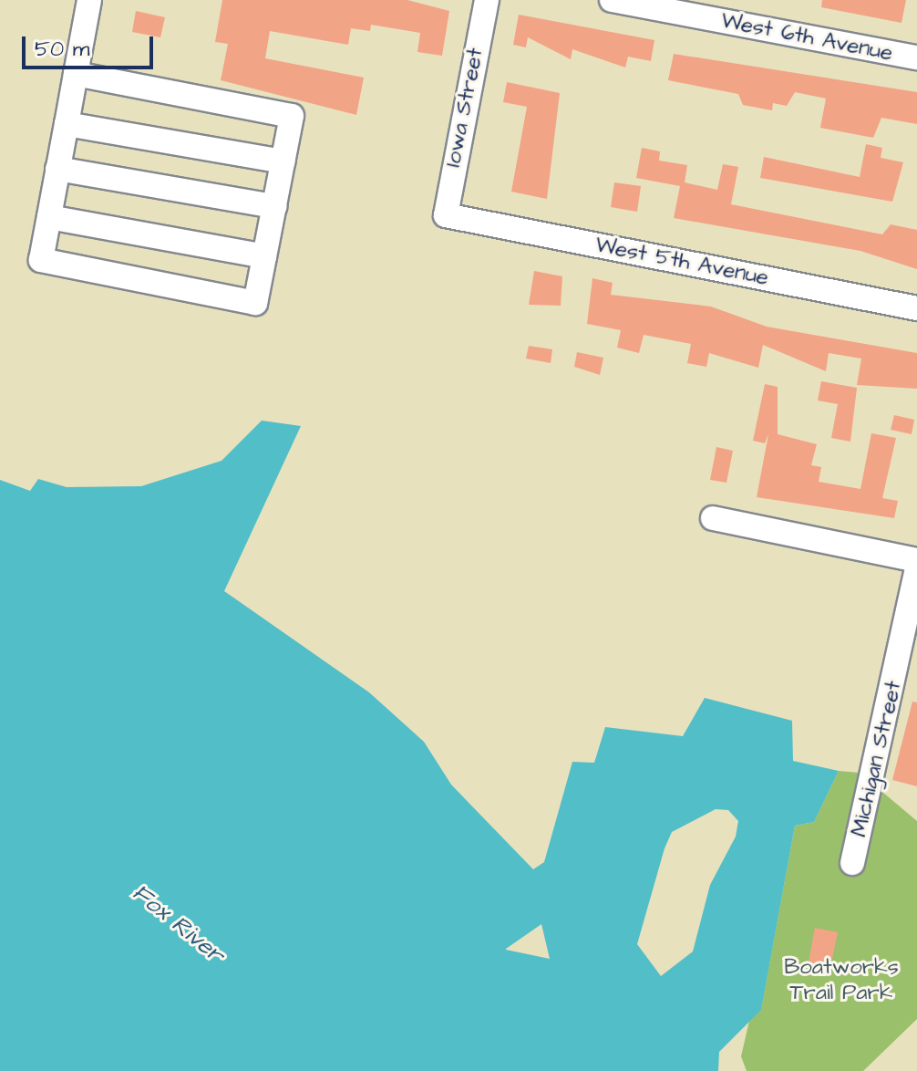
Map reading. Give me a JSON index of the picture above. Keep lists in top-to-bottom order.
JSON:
{
  "streets": {
    "street": [
      "West 6th Avenue",
      "Iowa Street",
      "West 5th Avenue",
      "Michigan Street"
    ]
  },
  "crossings": [
    ["Iowa Street", "West 5th Avenue"]
  ],
  "water": ["Fox River"],
  "parks": ["Boatworks Trail Park"],
  "scale_bar": "50 m"
}
